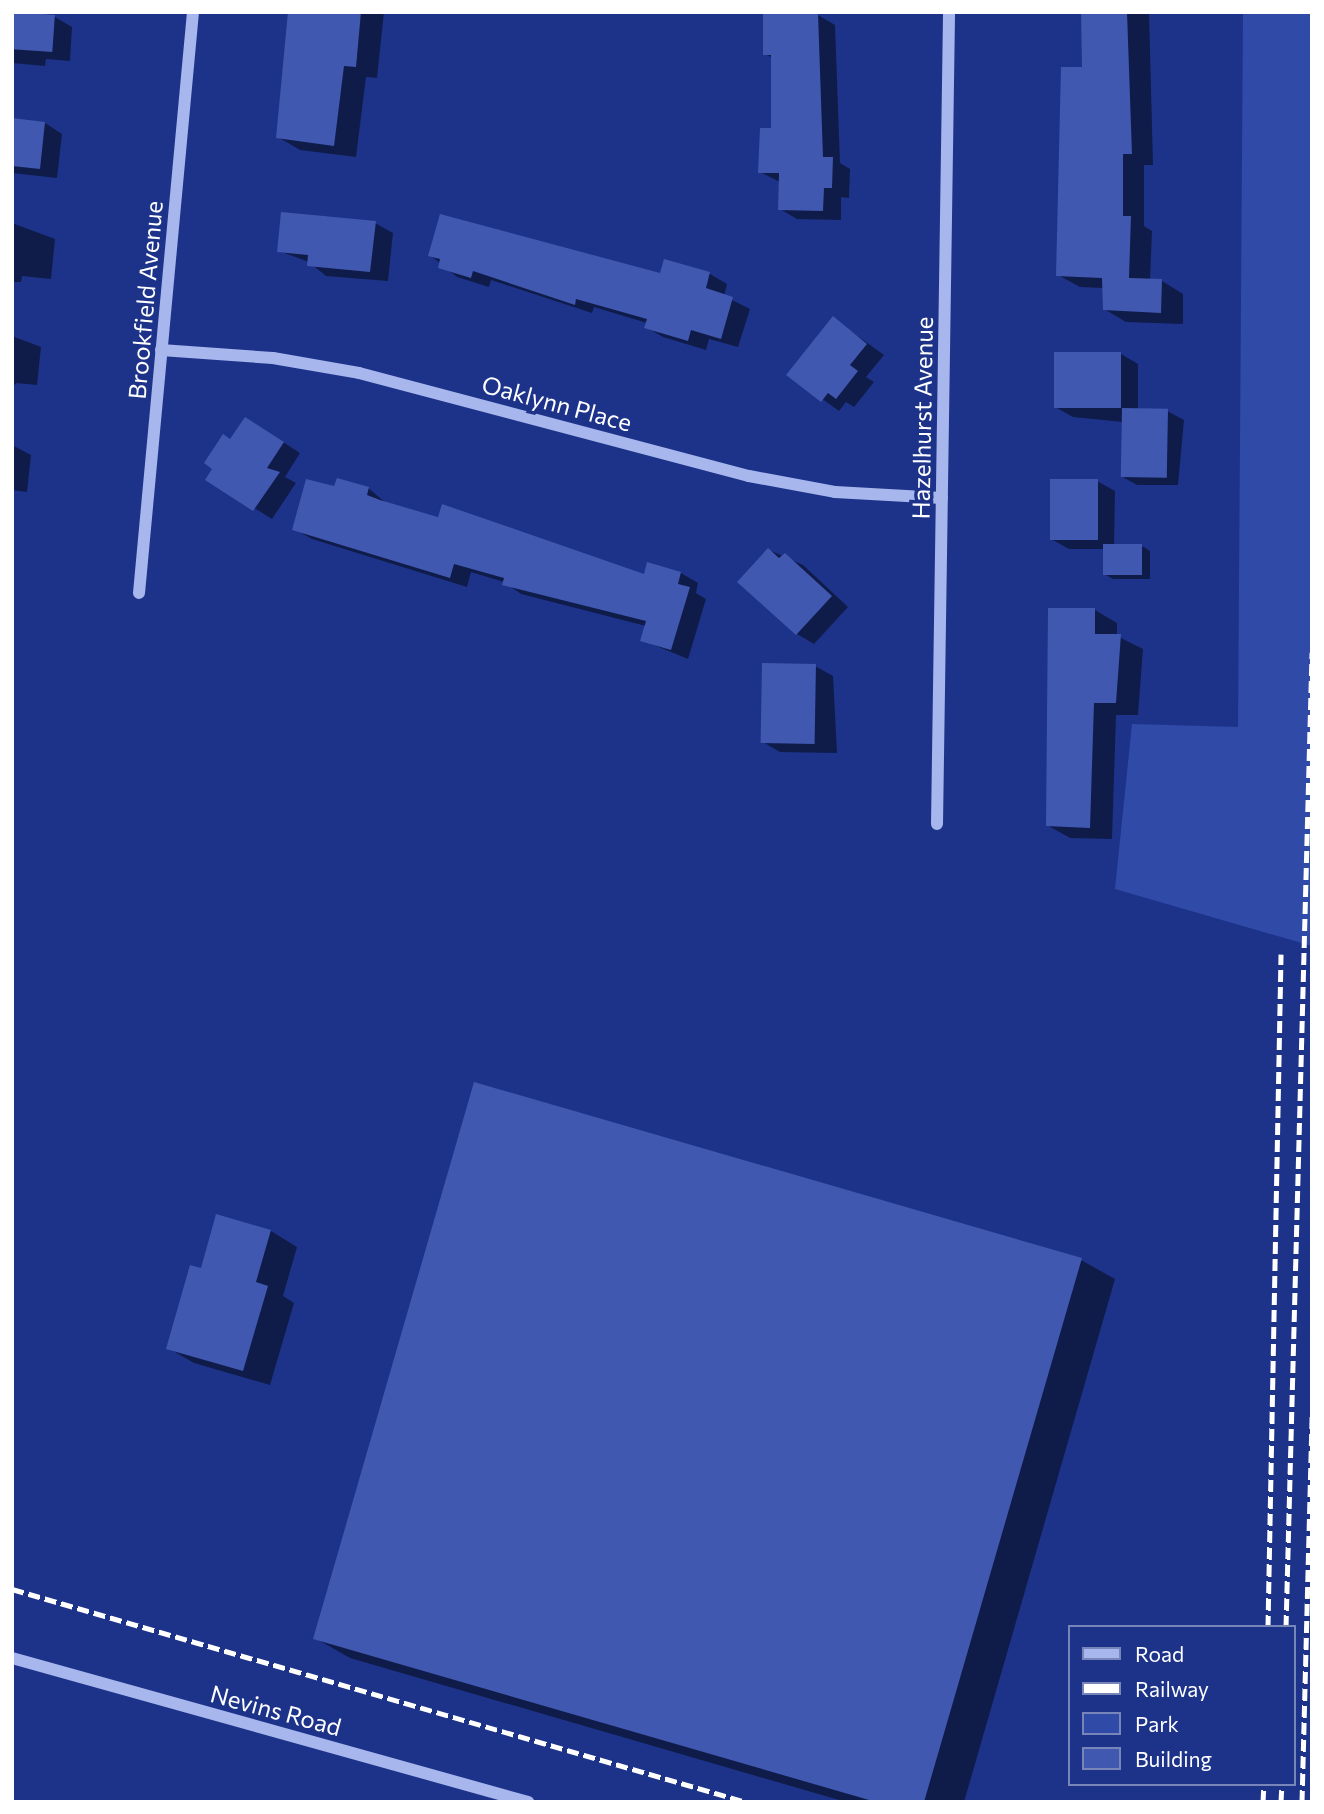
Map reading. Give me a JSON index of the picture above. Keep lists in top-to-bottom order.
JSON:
{
  "streets": {
    "street": [
      "Brookfield Avenue",
      "Oaklynn Place",
      "Hazelhurst Avenue",
      "Nevins Road"
    ]
  },
  "crossings": [
    ["Brookfield Avenue", "Oaklynn Place"],
    ["Oaklynn Place", "Hazelhurst Avenue"]
  ],
  "legend": [
    "Road",
    "Railway",
    "Park",
    "Building"
  ]
}
